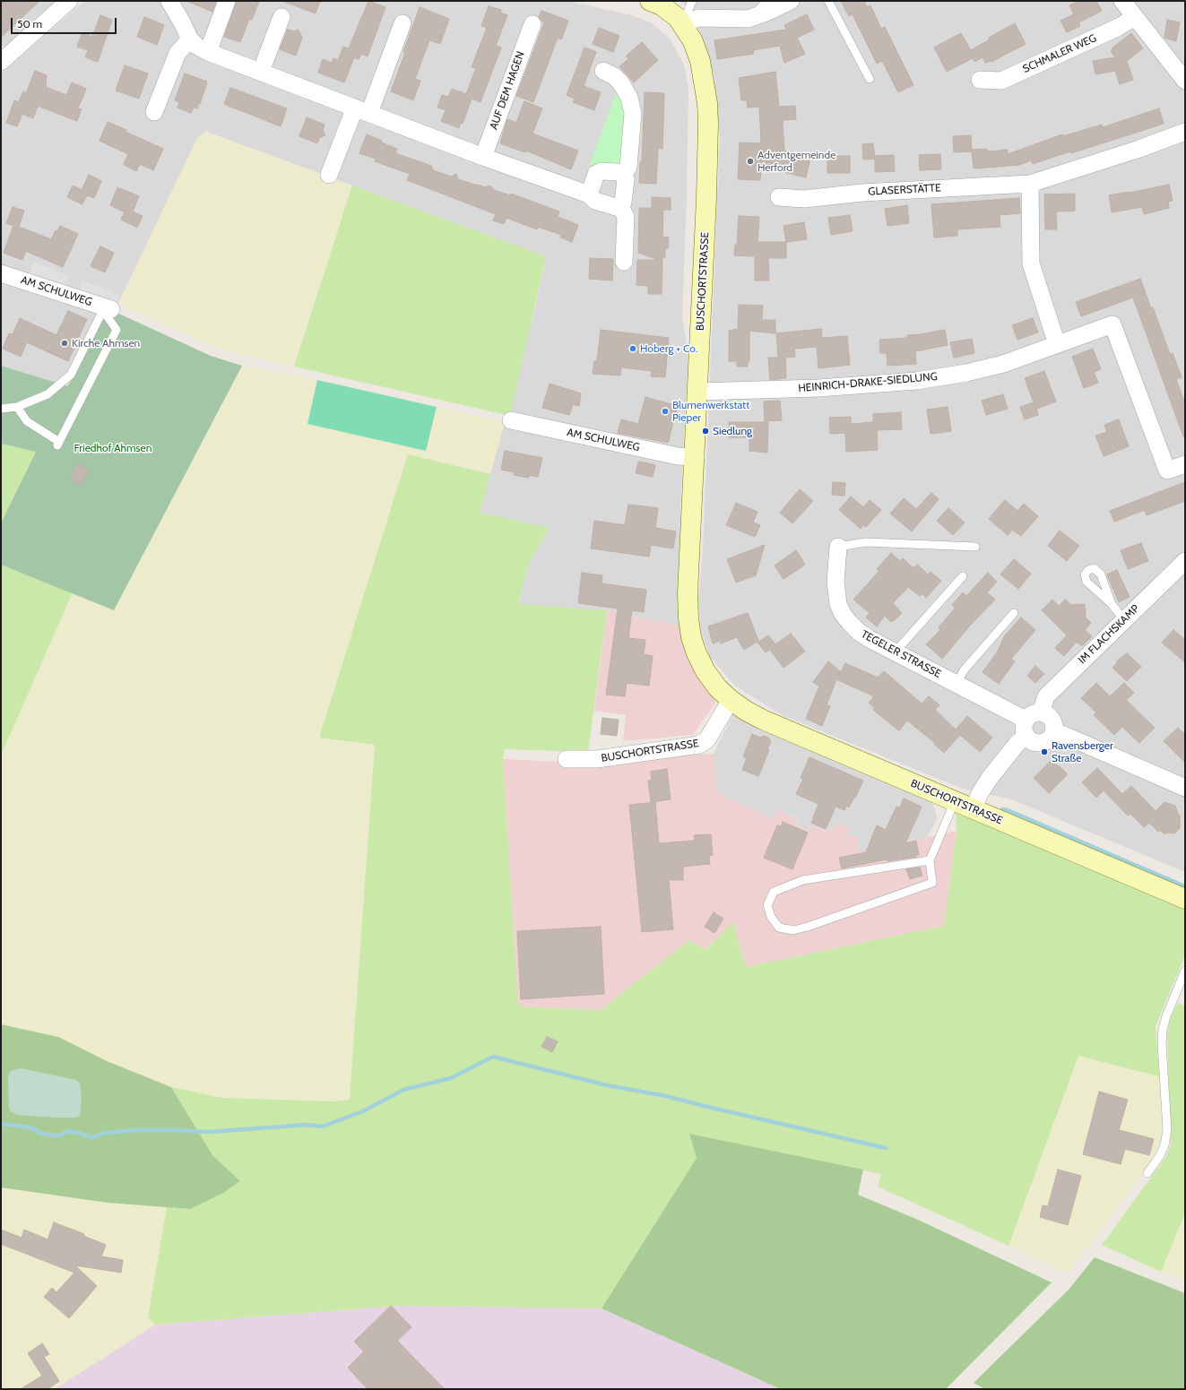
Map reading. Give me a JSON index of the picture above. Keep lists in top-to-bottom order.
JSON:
{
  "streets": {
    "main road": ["BUSCHORTSTRASSE"],
    "street": [
      "SCHMALER WEG",
      "AUF DEM HAGEN",
      "GLASERSTÄTTE",
      "AM SCHULWEG",
      "HEINRICH-DRAKE-SIEDLUNG",
      "IM FLACHSKAMP",
      "TEGELER STRASSE"
    ]
  },
  "crossings": [
    ["BUSCHORTSTRASSE", "AM SCHULWEG"],
    ["BUSCHORTSTRASSE", "HEINRICH-DRAKE-SIEDLUNG"],
    ["BUSCHORTSTRASSE", "IM FLACHSKAMP"],
    ["IM FLACHSKAMP", "TEGELER STRASSE"]
  ],
  "parks": ["Friedhof Ahmsen"],
  "places": [
    "Adventgemeinde Herford",
    "Kirche Ahmsen",
    "Hoberg + Co.",
    "Blumenwerkstatt Pieper",
    "Siedlung",
    "Ravensberger Straße"
  ],
  "scale_bar": "50 m"
}
